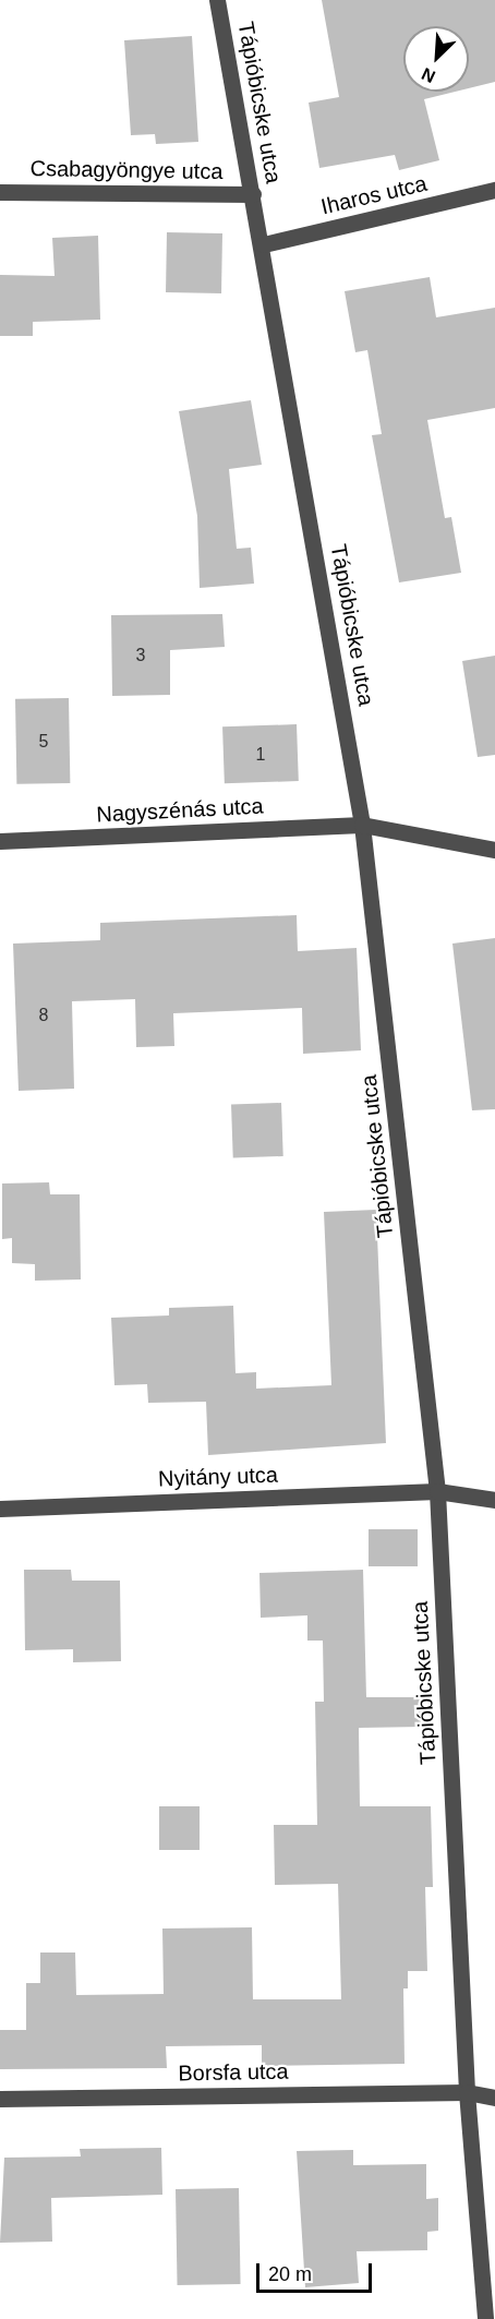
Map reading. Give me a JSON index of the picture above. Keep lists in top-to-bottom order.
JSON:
{
  "streets": {
    "street": [
      "Tápióbicske utca",
      "Csabagyöngye utca",
      "Iharos utca",
      "Nagyszénás utca",
      "Nyitány utca",
      "Borsfa utca"
    ]
  },
  "crossings": [
    ["Tápióbicske utca", "Csabagyöngye utca"],
    ["Tápióbicske utca", "Iharos utca"],
    ["Tápióbicske utca", "Nagyszénás utca"],
    ["Tápióbicske utca", "Nyitány utca"],
    ["Tápióbicske utca", "Borsfa utca"]
  ],
  "house_numbers": [
    "3",
    "5",
    "1",
    "8"
  ],
  "scale_bar": "20 m",
  "north": "bottom left"
}
